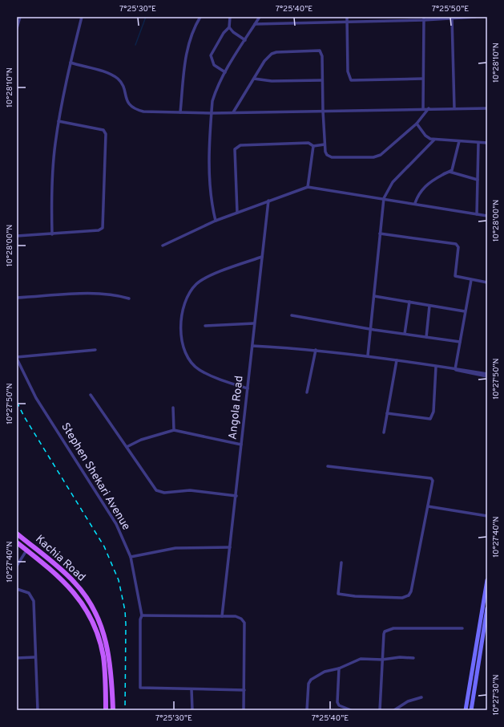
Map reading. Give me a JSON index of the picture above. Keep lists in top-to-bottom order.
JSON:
{
  "streets": {
    "main road": ["Kachia Road"],
    "street": ["Angola Road", "Stephen Shekari Avenue"]
  },
  "coordinates": [
    "7°25'30\"E",
    "7°25'40\"E",
    "7°25'50\"E",
    "10°28'10\"N",
    "10°28'00\"N",
    "10°27'50\"N",
    "10°27'40\"N",
    "10°27'30\"N"
  ]
}
